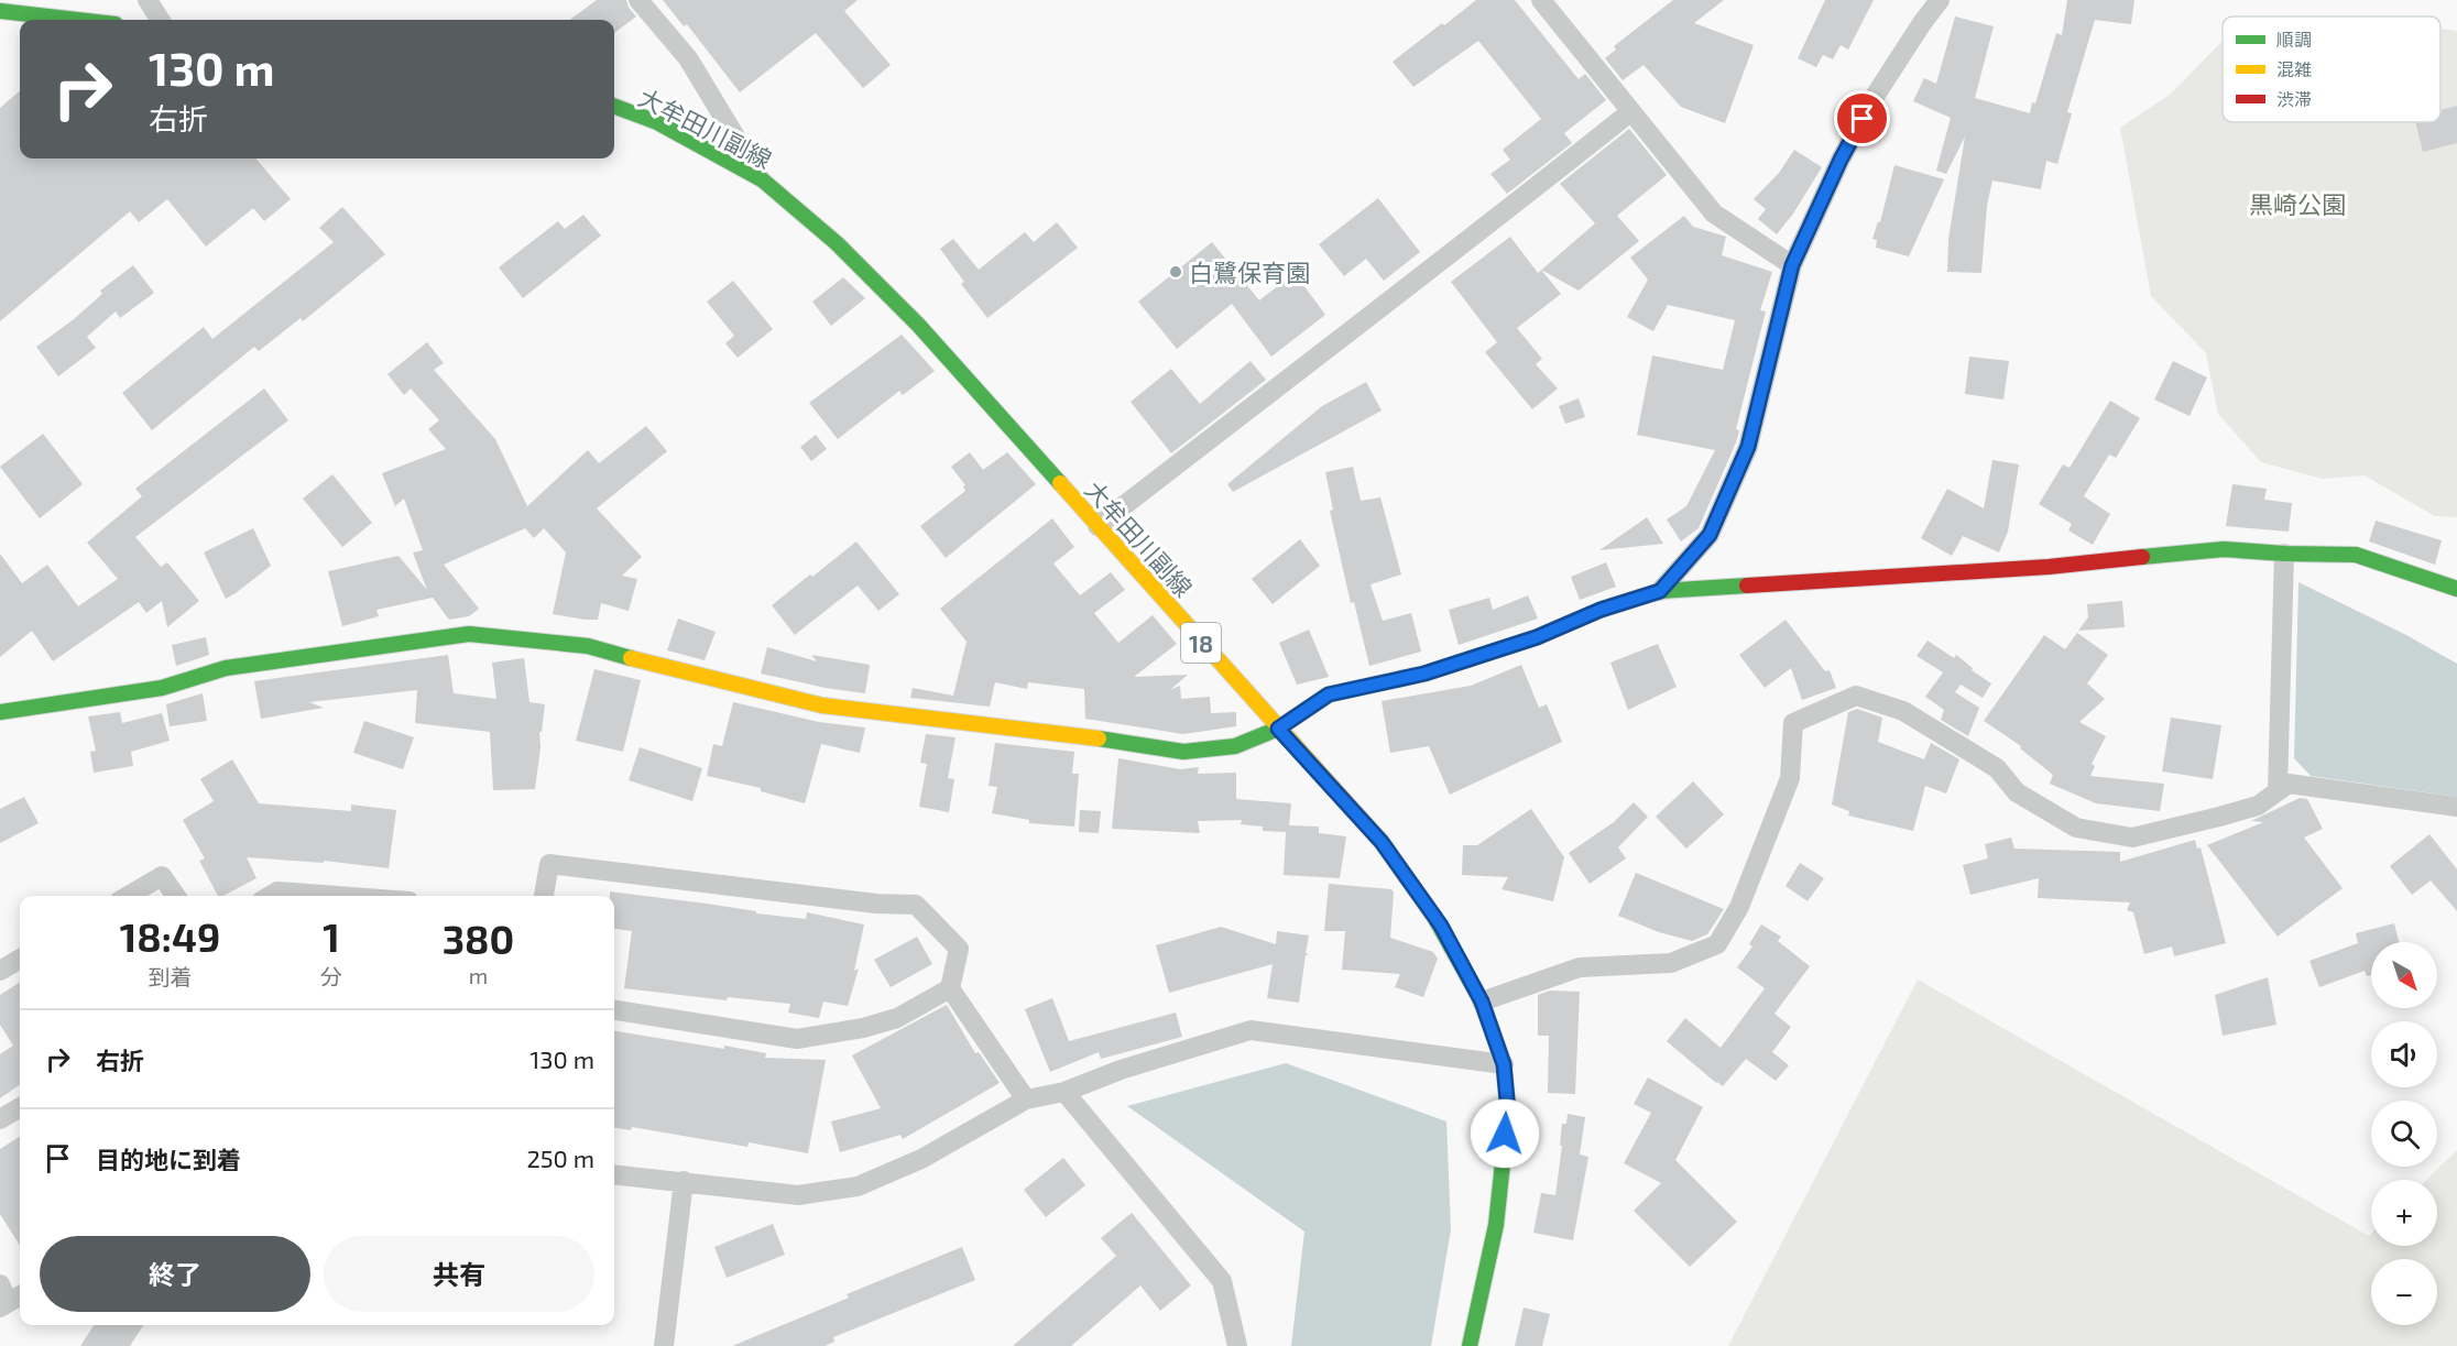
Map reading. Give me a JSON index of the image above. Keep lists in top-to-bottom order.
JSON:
{
  "streets": {
    "street": ["大牟田川副線", "18"]
  },
  "parks": ["黒崎公園"],
  "places": ["白鷺保育園"],
  "legend": ["順調", "混雑", "渋滞"],
  "north": "bottom right",
  "page": {
    "turn": ["130 m", "右折"],
    "eta": [
      "18:49",
      "到着",
      "1",
      "分",
      "380",
      "m"
    ],
    "map_buttons": ["+", "−"],
    "list": [
      {
        "name": "右折",
        "value": "130 m"
      },
      {
        "name": "目的地に到着",
        "value": "250 m"
      }
    ],
    "buttons": ["終了", "共有"]
  }
}
